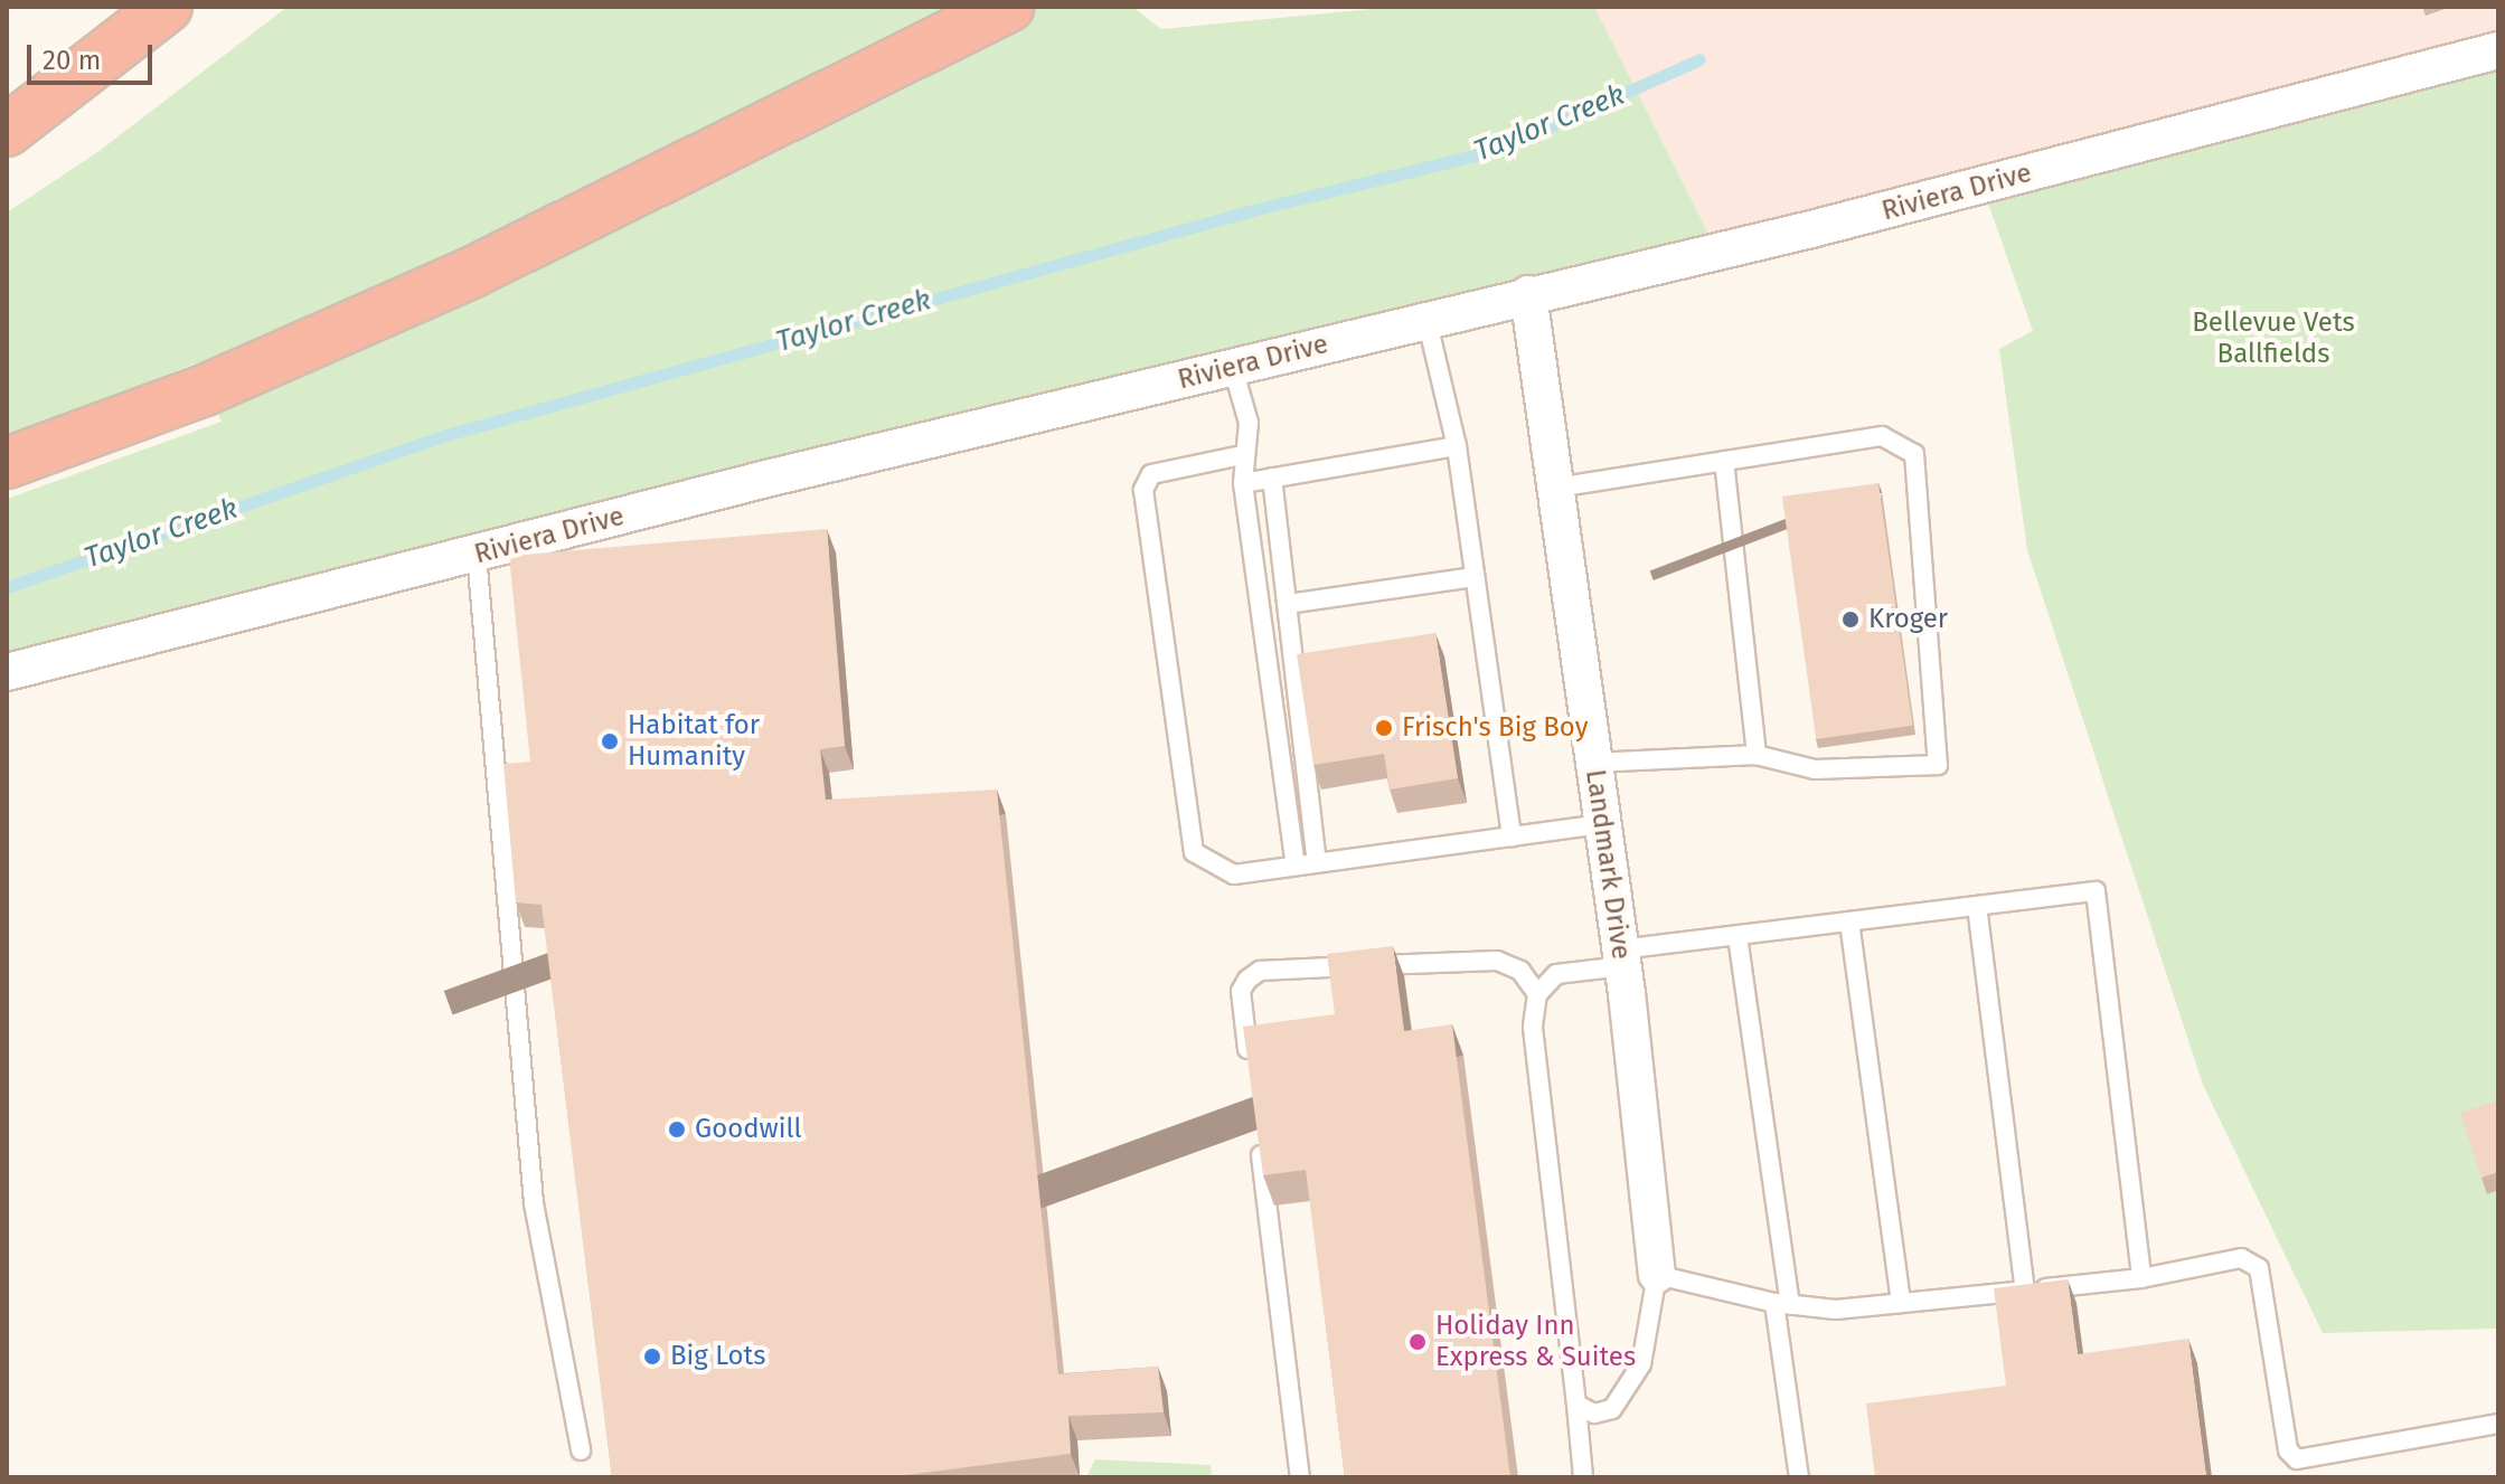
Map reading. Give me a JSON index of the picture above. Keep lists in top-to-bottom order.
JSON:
{
  "streets": {
    "street": ["Riviera Drive", "Landmark Drive"]
  },
  "crossings": [
    ["Riviera Drive", "Landmark Drive"]
  ],
  "water": ["Taylor Creek"],
  "parks": ["Bellevue Vets Ballfields"],
  "places": [
    "Kroger",
    "Frisch's Big Boy",
    "Habitat for Humanity",
    "Goodwill",
    "Holiday Inn Express & Suites",
    "Big Lots"
  ],
  "scale_bar": "20 m"
}
